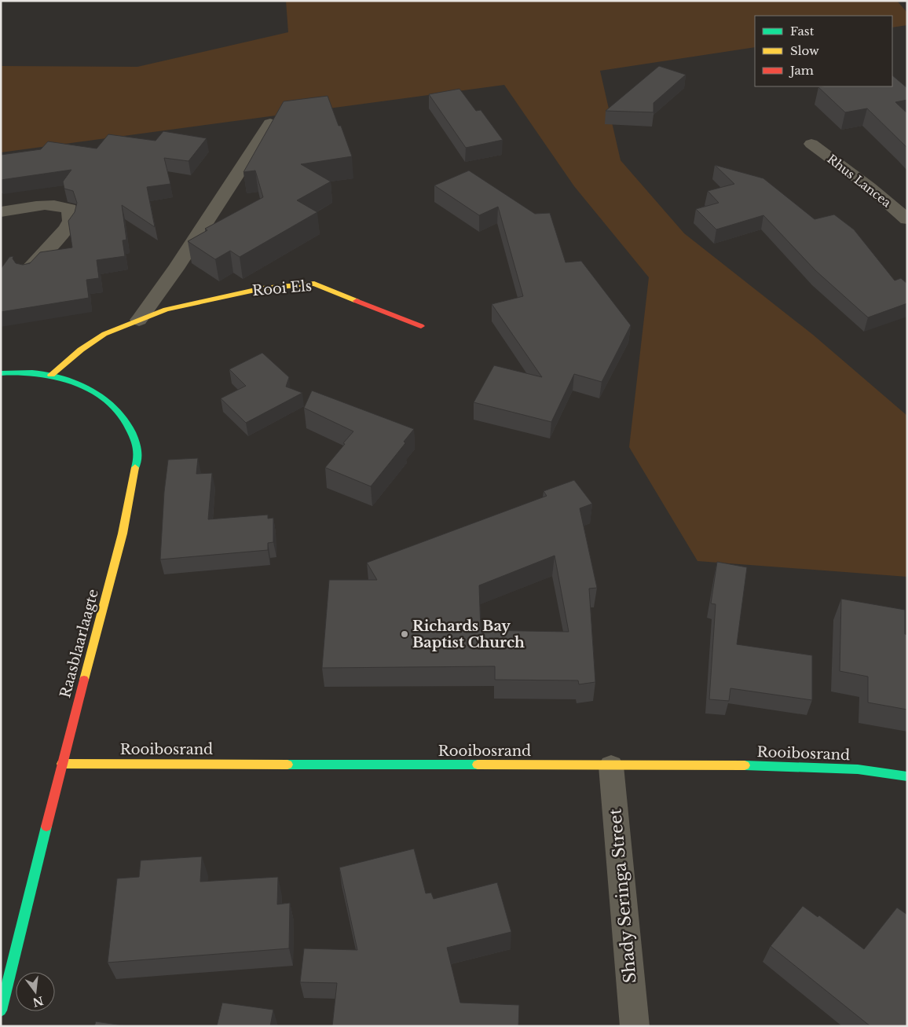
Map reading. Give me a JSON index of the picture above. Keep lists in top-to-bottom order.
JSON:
{
  "streets": {
    "street": [
      "Rhus Lancea",
      "Rooi Els",
      "Raasblaarlaagte",
      "Rooibosrand",
      "Shady Seringa Street"
    ]
  },
  "crossings": [
    ["Rooi Els", "Raasblaarlaagte"],
    ["Raasblaarlaagte", "Rooibosrand"],
    ["Rooibosrand", "Shady Seringa Street"]
  ],
  "places": ["Richards Bay Baptist Church"],
  "legend": ["Fast", "Slow", "Jam"],
  "north": "bottom"
}
